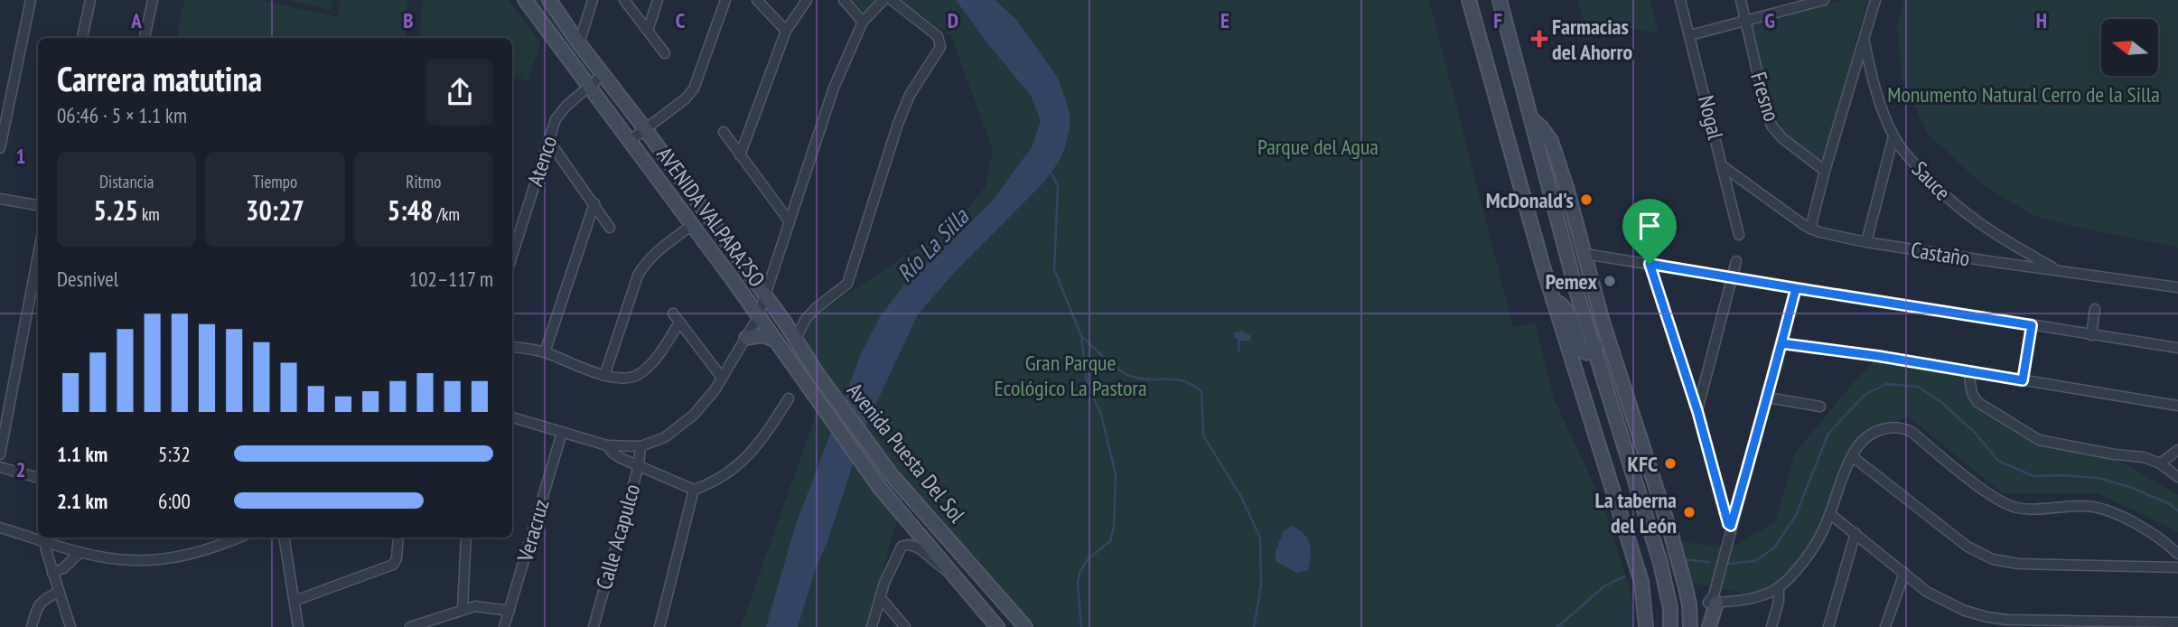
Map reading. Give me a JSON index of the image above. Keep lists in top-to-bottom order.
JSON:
{
  "streets": {
    "main road": ["AVENIDA VALPARA?SO", "Avenida Puesta Del Sol"],
    "street": [
      "Fresno",
      "Nogal",
      "Atenco",
      "Sauce",
      "Castaño",
      "Veracruz",
      "Calle Acapulco"
    ]
  },
  "crossings": [
    ["Nogal", "Castaño"],
    ["Atenco", "AVENIDA VALPARA?SO"],
    ["Sauce", "Castaño"],
    ["AVENIDA VALPARA?SO", "Avenida Puesta Del Sol"]
  ],
  "water": ["Río La Silla"],
  "parks": ["Monumento Natural Cerro de la Silla", "Parque del Agua", "Gran Parque Ecológico La Pastora"],
  "places": {
    "health": ["Farmacias del Ahorro"],
    "other": [
      "McDonald's",
      "Pemex",
      "KFC",
      "La taberna del León"
    ]
  },
  "north": "left",
  "page": {
    "heading": ["Carrera matutina", "06:46 · 5 × 1.1 km"],
    "stats": [
      ["Distancia", "5.25 km"],
      ["Tiempo", "30:27"],
      ["Ritmo", "5:48 /km"]
    ],
    "chart": ["Desnivel", "102–117 m"],
    "list": [
      {
        "name": "1.1 km",
        "note": "5:32"
      },
      {
        "name": "2.1 km",
        "note": "6:00"
      }
    ]
  },
  "grid": {
    "columns": [
      "A",
      "B",
      "C",
      "D",
      "E",
      "F",
      "G",
      "H"
    ],
    "rows": ["1", "2"]
  }
}
